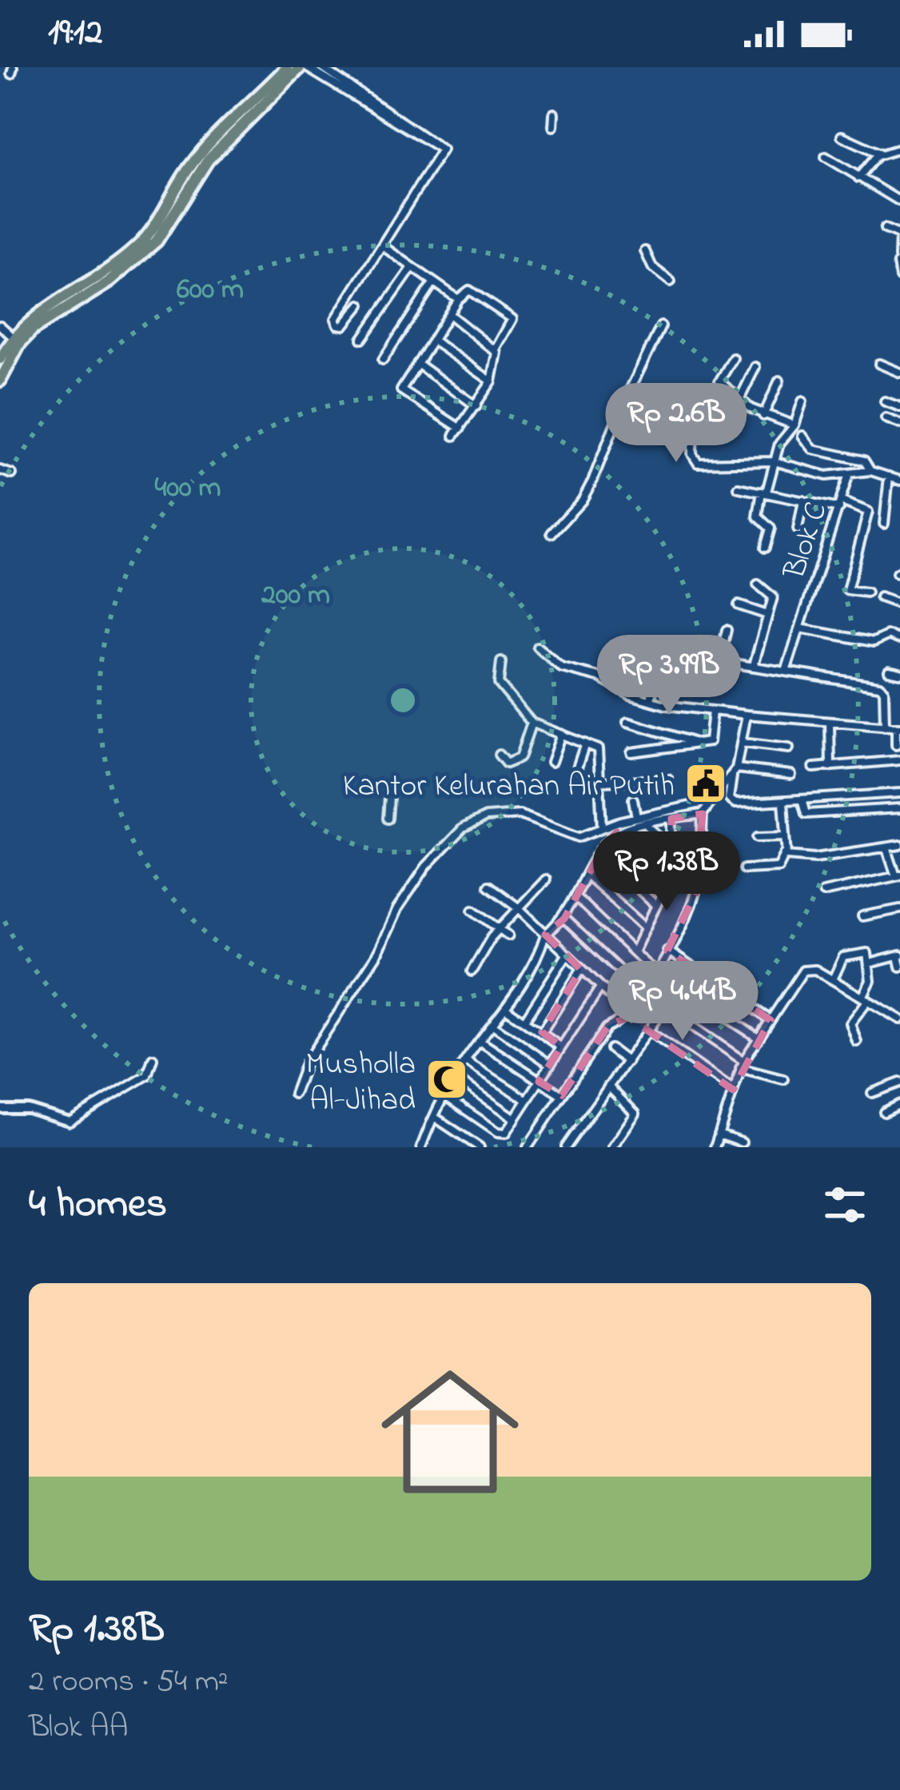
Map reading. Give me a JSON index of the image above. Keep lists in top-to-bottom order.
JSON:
{
  "streets": {
    "street": ["Blok C"]
  },
  "places": {
    "public building": ["Kantor Kelurahan Air Putih"],
    "mosque": ["Musholla Al-Jihad"]
  },
  "page": {
    "status": "19:12",
    "price": [
      "Rp 2.6B",
      "Rp 3.99B",
      "Rp 1.38B",
      "Rp 4.44B"
    ],
    "heading": "4 homes",
    "list": [
      {
        "name": "Rp 1.38B",
        "note": "2 rooms · 54 m² · Blok AA"
      }
    ]
  },
  "rings": ["600 m", "400 m", "200 m"]
}
